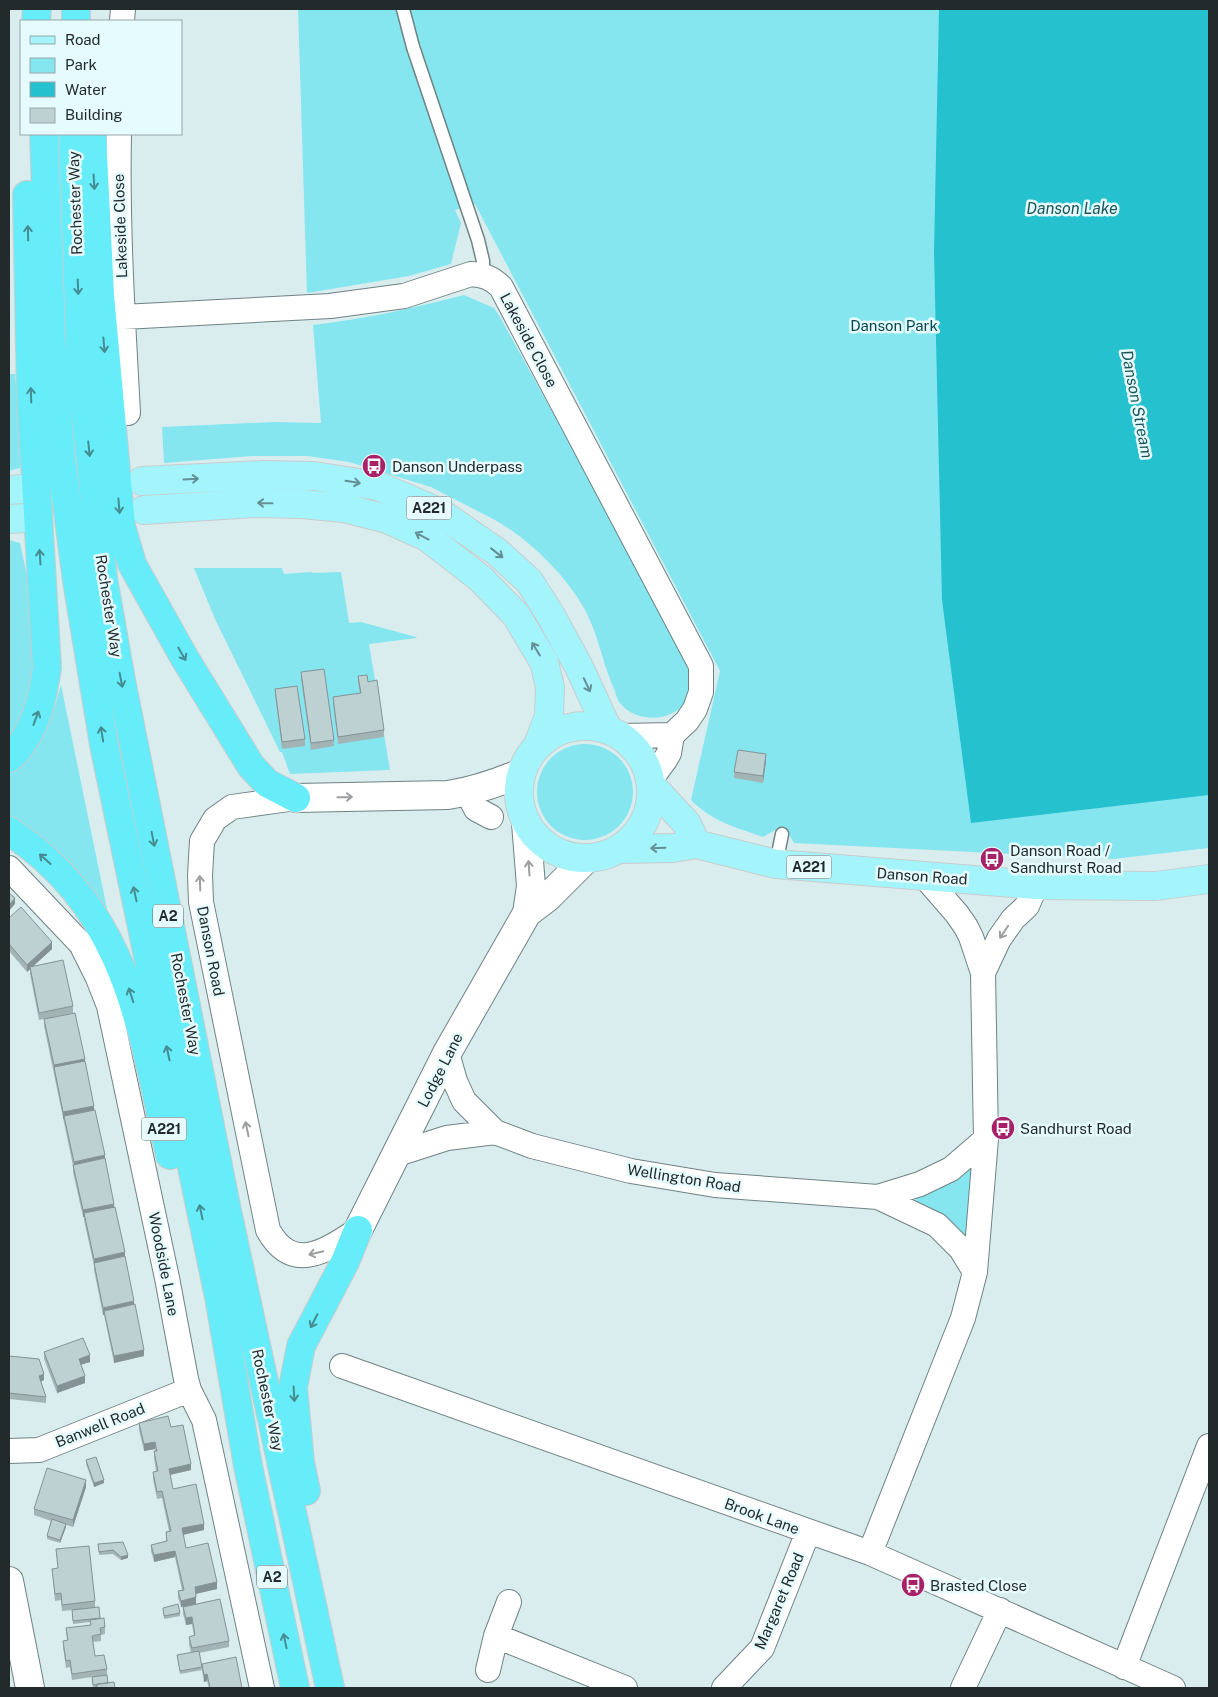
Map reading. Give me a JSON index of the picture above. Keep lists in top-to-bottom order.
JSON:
{
  "streets": {
    "highway": ["Rochester Way", "A221", "A2"],
    "main road": ["Danson Road"],
    "street": [
      "Lakeside Close",
      "Lodge Lane",
      "Wellington Road",
      "Woodside Lane",
      "Banwell Road",
      "Brook Lane",
      "Margaret Road"
    ]
  },
  "crossings": [
    ["Rochester Way", "A221"],
    ["Rochester Way", "A2"],
    ["Lakeside Close", "A221"],
    ["Lakeside Close", "Danson Road"],
    ["Lakeside Close", "Lodge Lane"],
    ["A221", "Danson Road"],
    ["A221", "A2"],
    ["A221", "Lodge Lane"],
    ["Danson Road", "Lodge Lane"],
    ["Lodge Lane", "Wellington Road"],
    ["Woodside Lane", "Banwell Road"],
    ["Brook Lane", "Margaret Road"]
  ],
  "water": ["Danson Lake", "Danson Stream"],
  "parks": ["Danson Park"],
  "places": {
    "bus stop": [
      "Danson Underpass",
      "Danson Road / Sandhurst Road",
      "Sandhurst Road",
      "Brasted Close"
    ]
  },
  "legend": [
    "Road",
    "Park",
    "Water",
    "Building"
  ]
}
